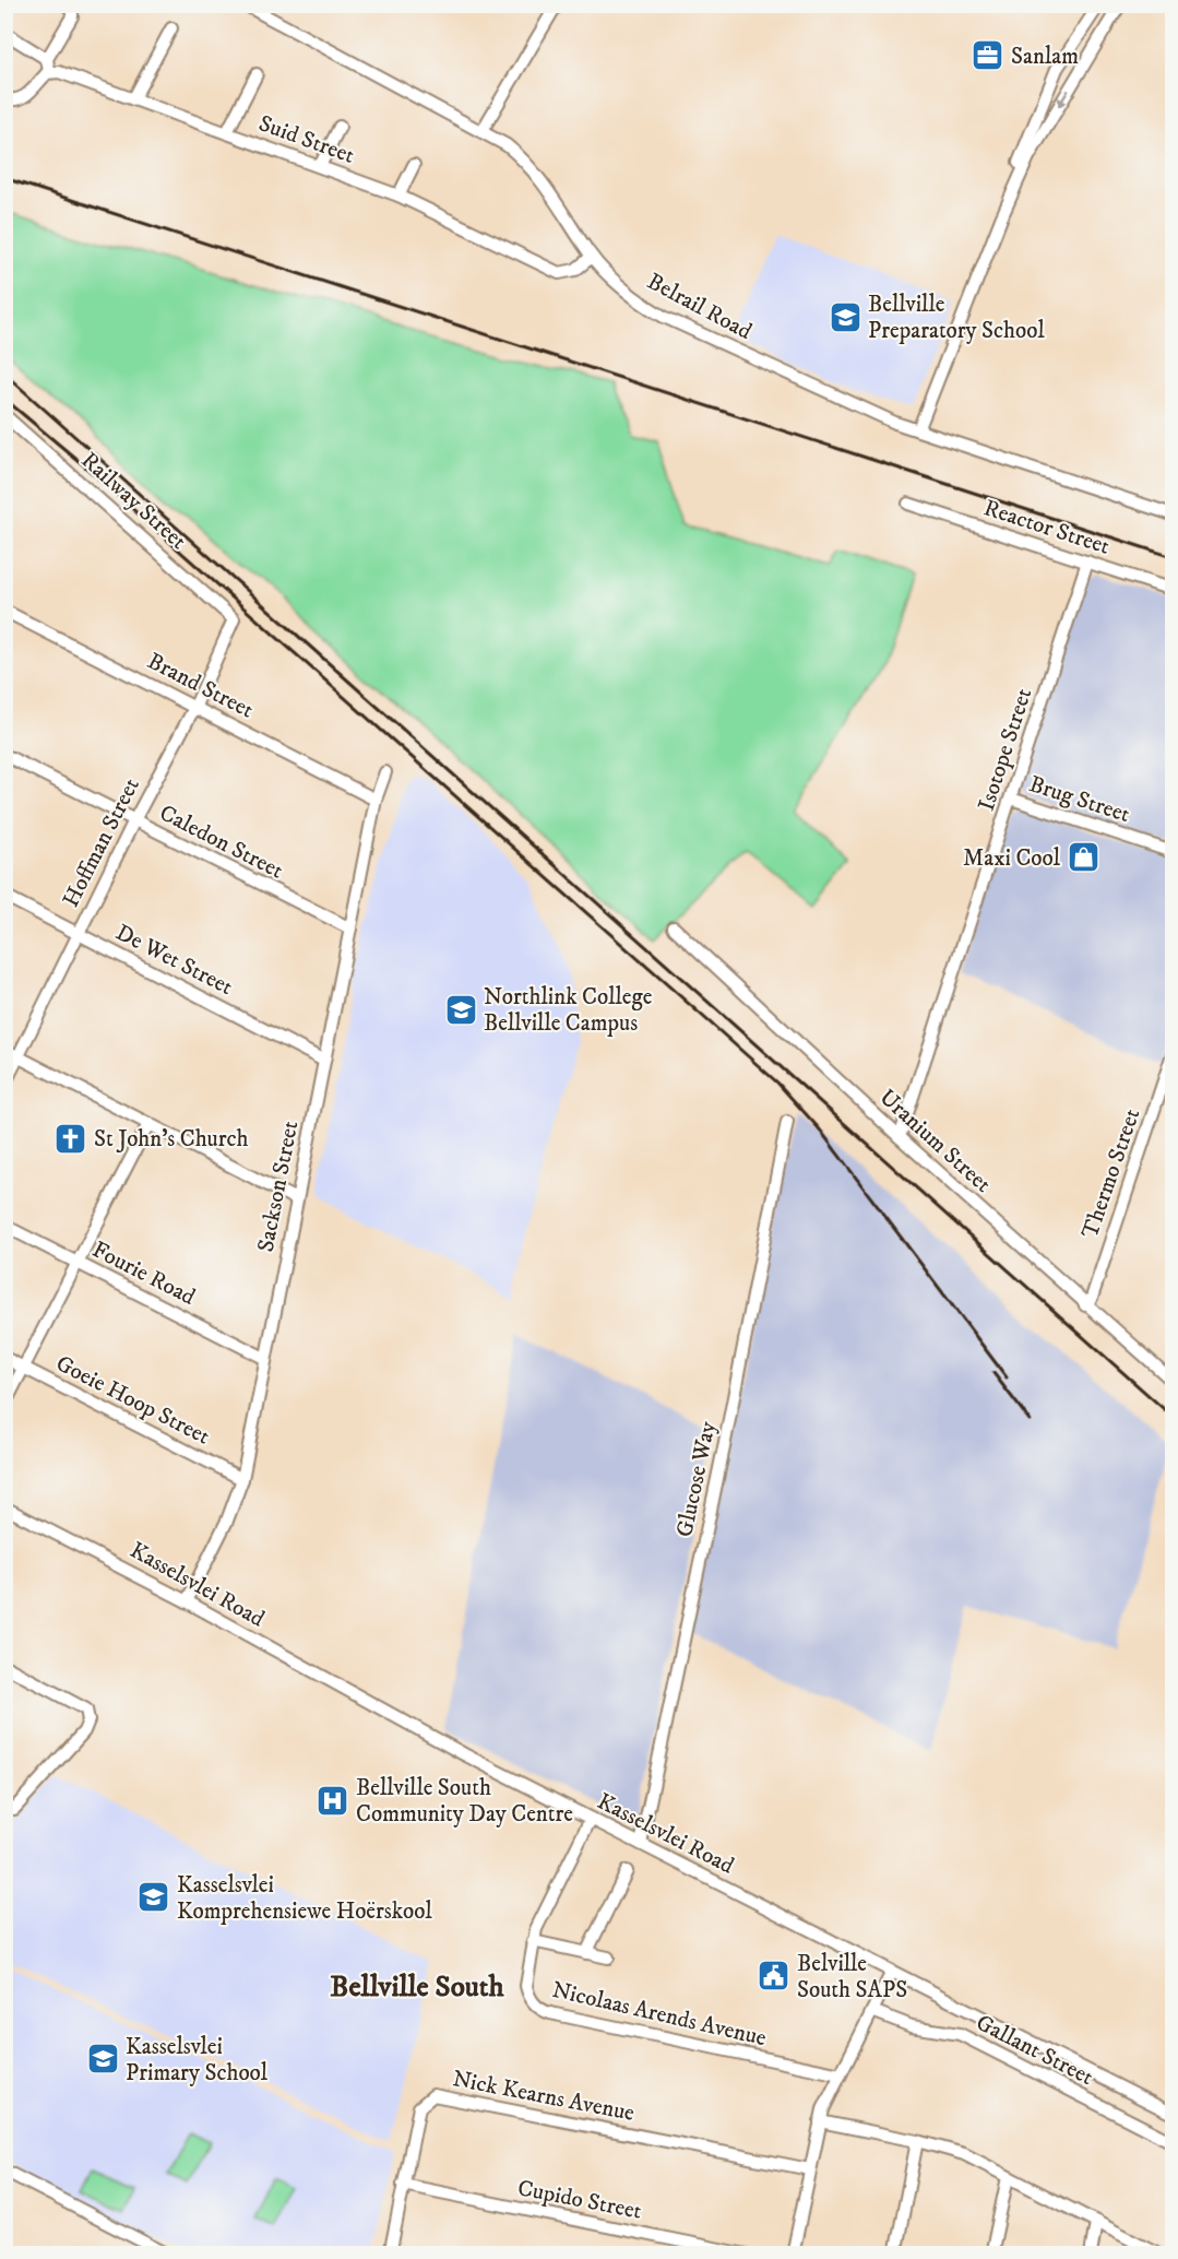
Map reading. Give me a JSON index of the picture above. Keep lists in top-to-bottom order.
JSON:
{
  "streets": {
    "street": [
      "Suid Street",
      "Belrail Road",
      "Railway Street",
      "Reactor Street",
      "Brand Street",
      "Isotope Street",
      "Brug Street",
      "Caledon Street",
      "Hoffman Street",
      "De Wet Street",
      "Uranium Street",
      "Thermo Street",
      "Sackson Street",
      "Fourie Road",
      "Goeie Hoop Street",
      "Glucose Way",
      "Kasselsvlei Road",
      "Nicolaas Arends Avenue",
      "Gallant Street",
      "Nick Kearns Avenue",
      "Cupido Street"
    ]
  },
  "crossings": [
    ["Suid Street", "Belrail Road"],
    ["Railway Street", "Hoffman Street"],
    ["Reactor Street", "Isotope Street"],
    ["Brand Street", "Hoffman Street"],
    ["Brand Street", "Sackson Street"],
    ["Isotope Street", "Brug Street"],
    ["Isotope Street", "Uranium Street"],
    ["Caledon Street", "Hoffman Street"],
    ["Caledon Street", "Sackson Street"],
    ["Hoffman Street", "De Wet Street"],
    ["De Wet Street", "Sackson Street"],
    ["Uranium Street", "Thermo Street"],
    ["Sackson Street", "Fourie Road"],
    ["Sackson Street", "Goeie Hoop Street"],
    ["Sackson Street", "Kasselsvlei Road"],
    ["Glucose Way", "Kasselsvlei Road"],
    ["Kasselsvlei Road", "Nicolaas Arends Avenue"],
    ["Nick Kearns Avenue", "Cupido Street"]
  ],
  "districts": ["Bellville South"],
  "places": {
    "office": ["Sanlam"],
    "school or university": [
      "Bellville Preparatory School",
      "Northlink College Bellville Campus",
      "Kasselsvlei Komprehensiewe Hoërskool",
      "Kasselsvlei Primary School"
    ],
    "shop": ["Maxi Cool"],
    "church": ["St John's Church"],
    "hospital": ["Bellville South Community Day Centre"],
    "public building": ["Belville South SAPS"]
  }
}
